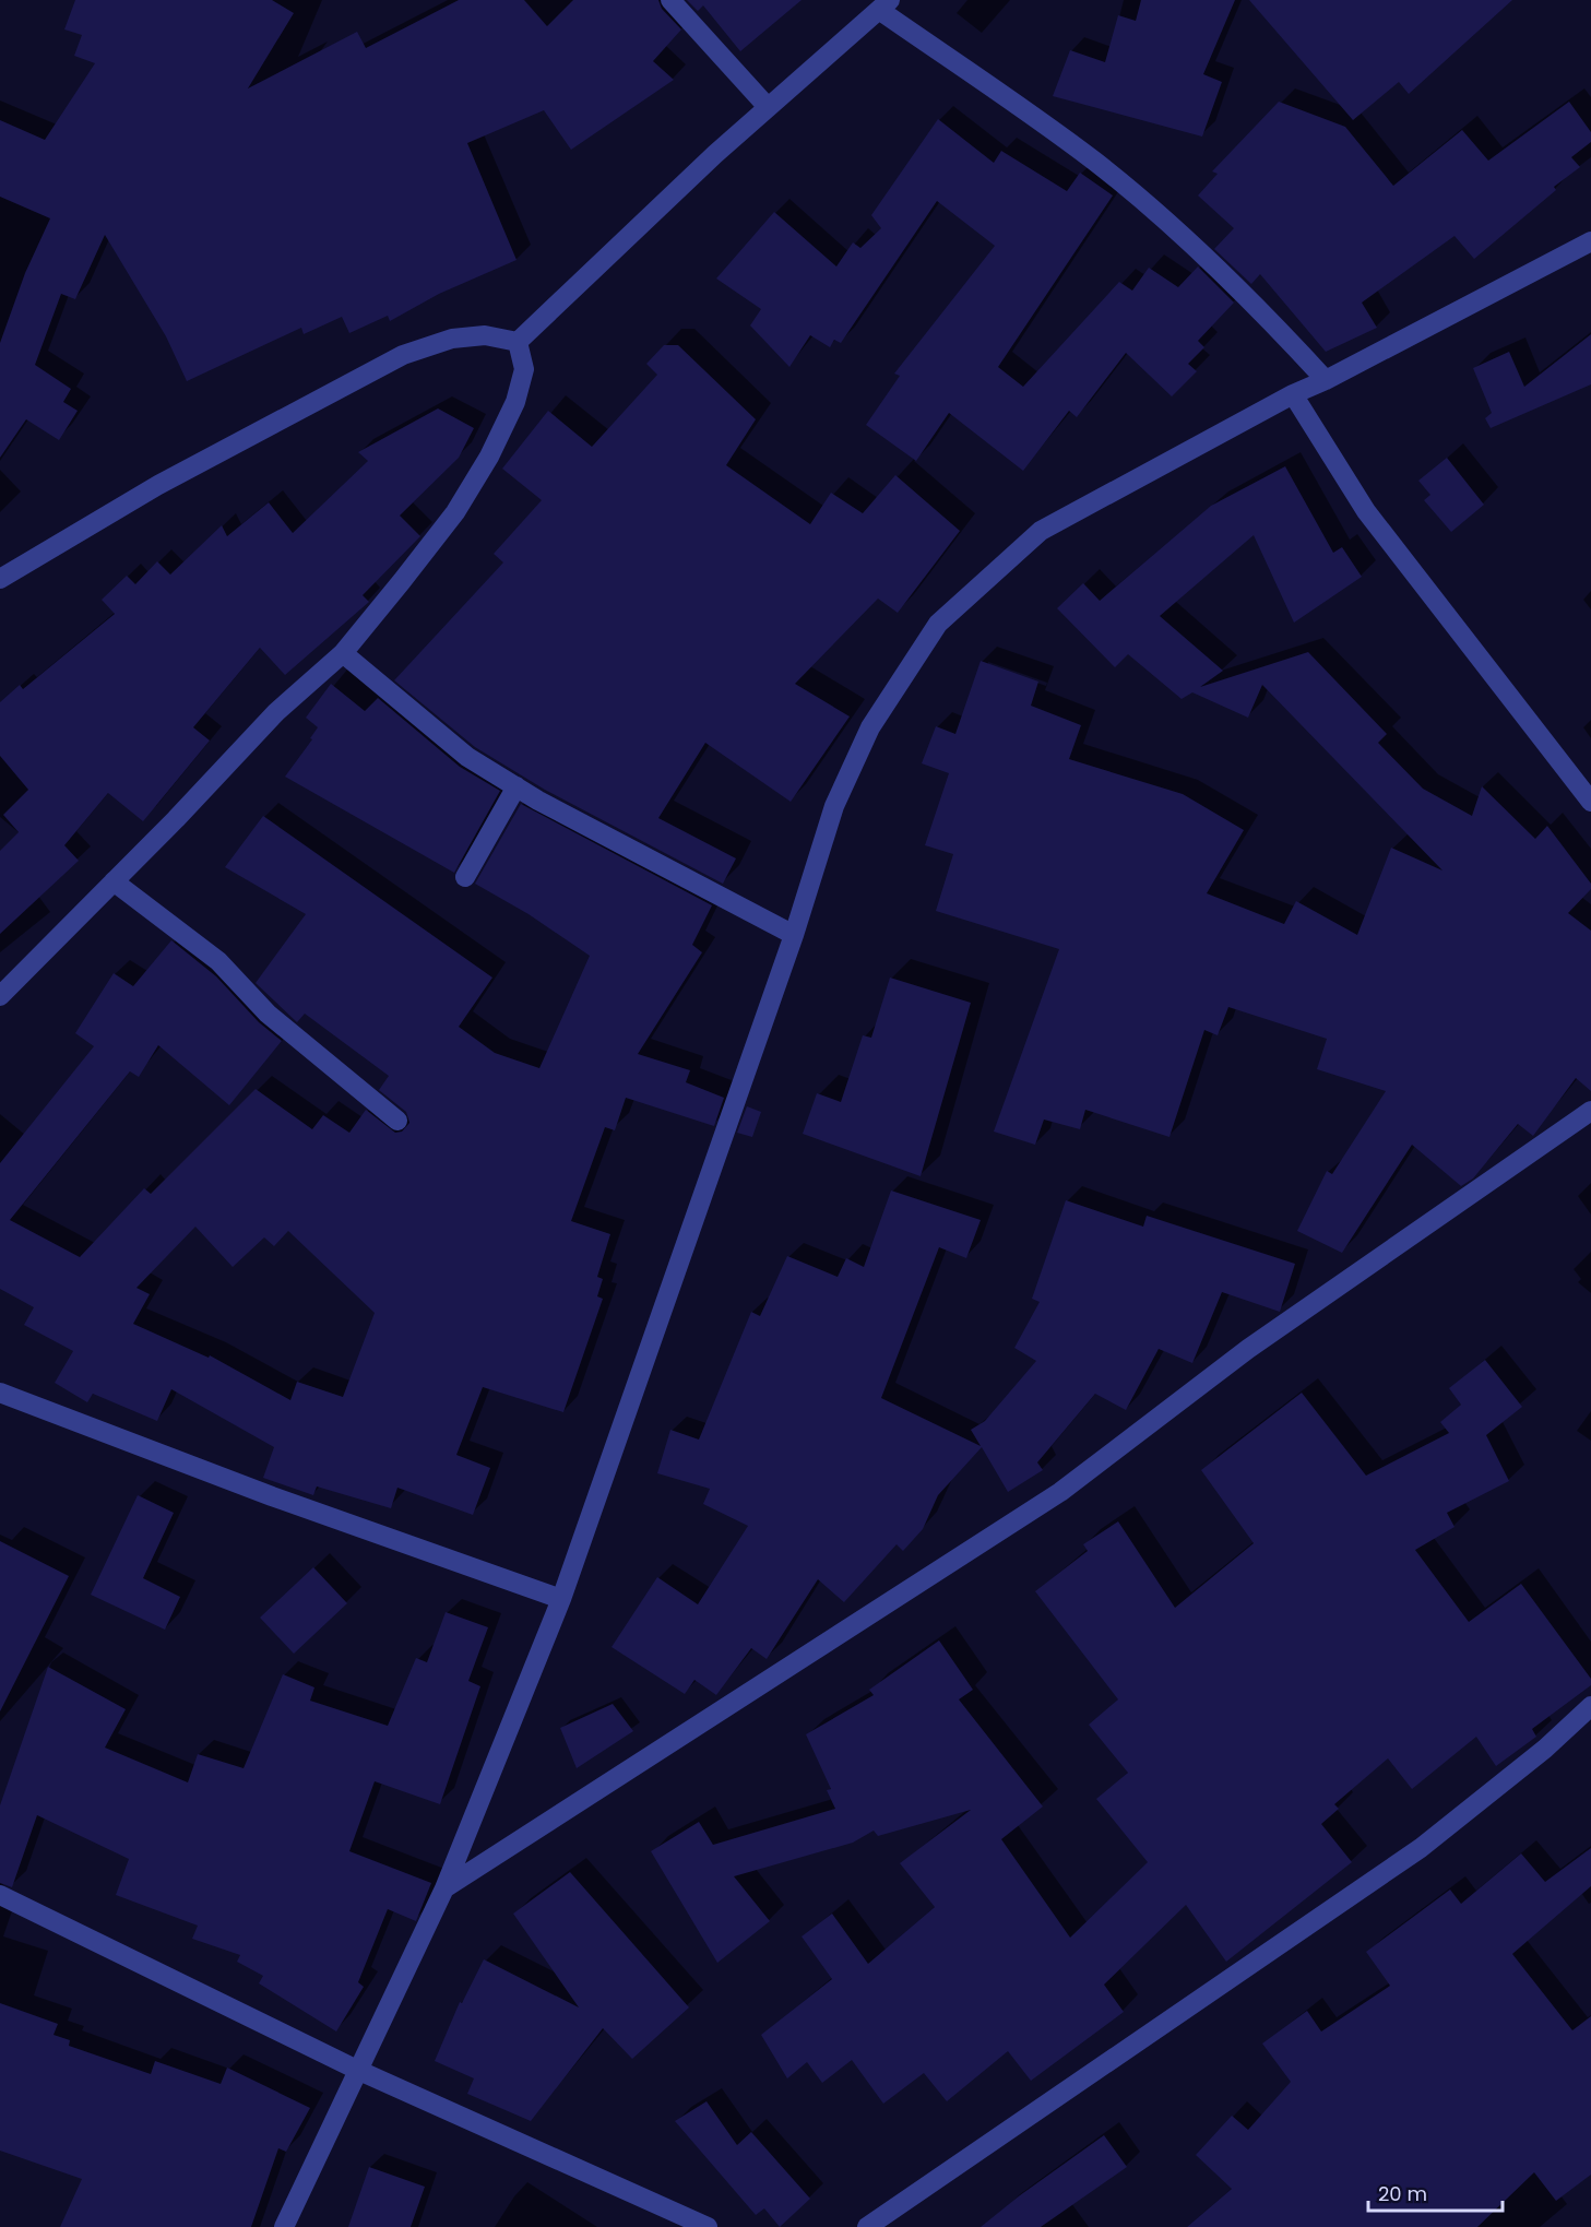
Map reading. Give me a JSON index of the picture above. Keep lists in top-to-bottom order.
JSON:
{
  "scale_bar": "20 m"
}
